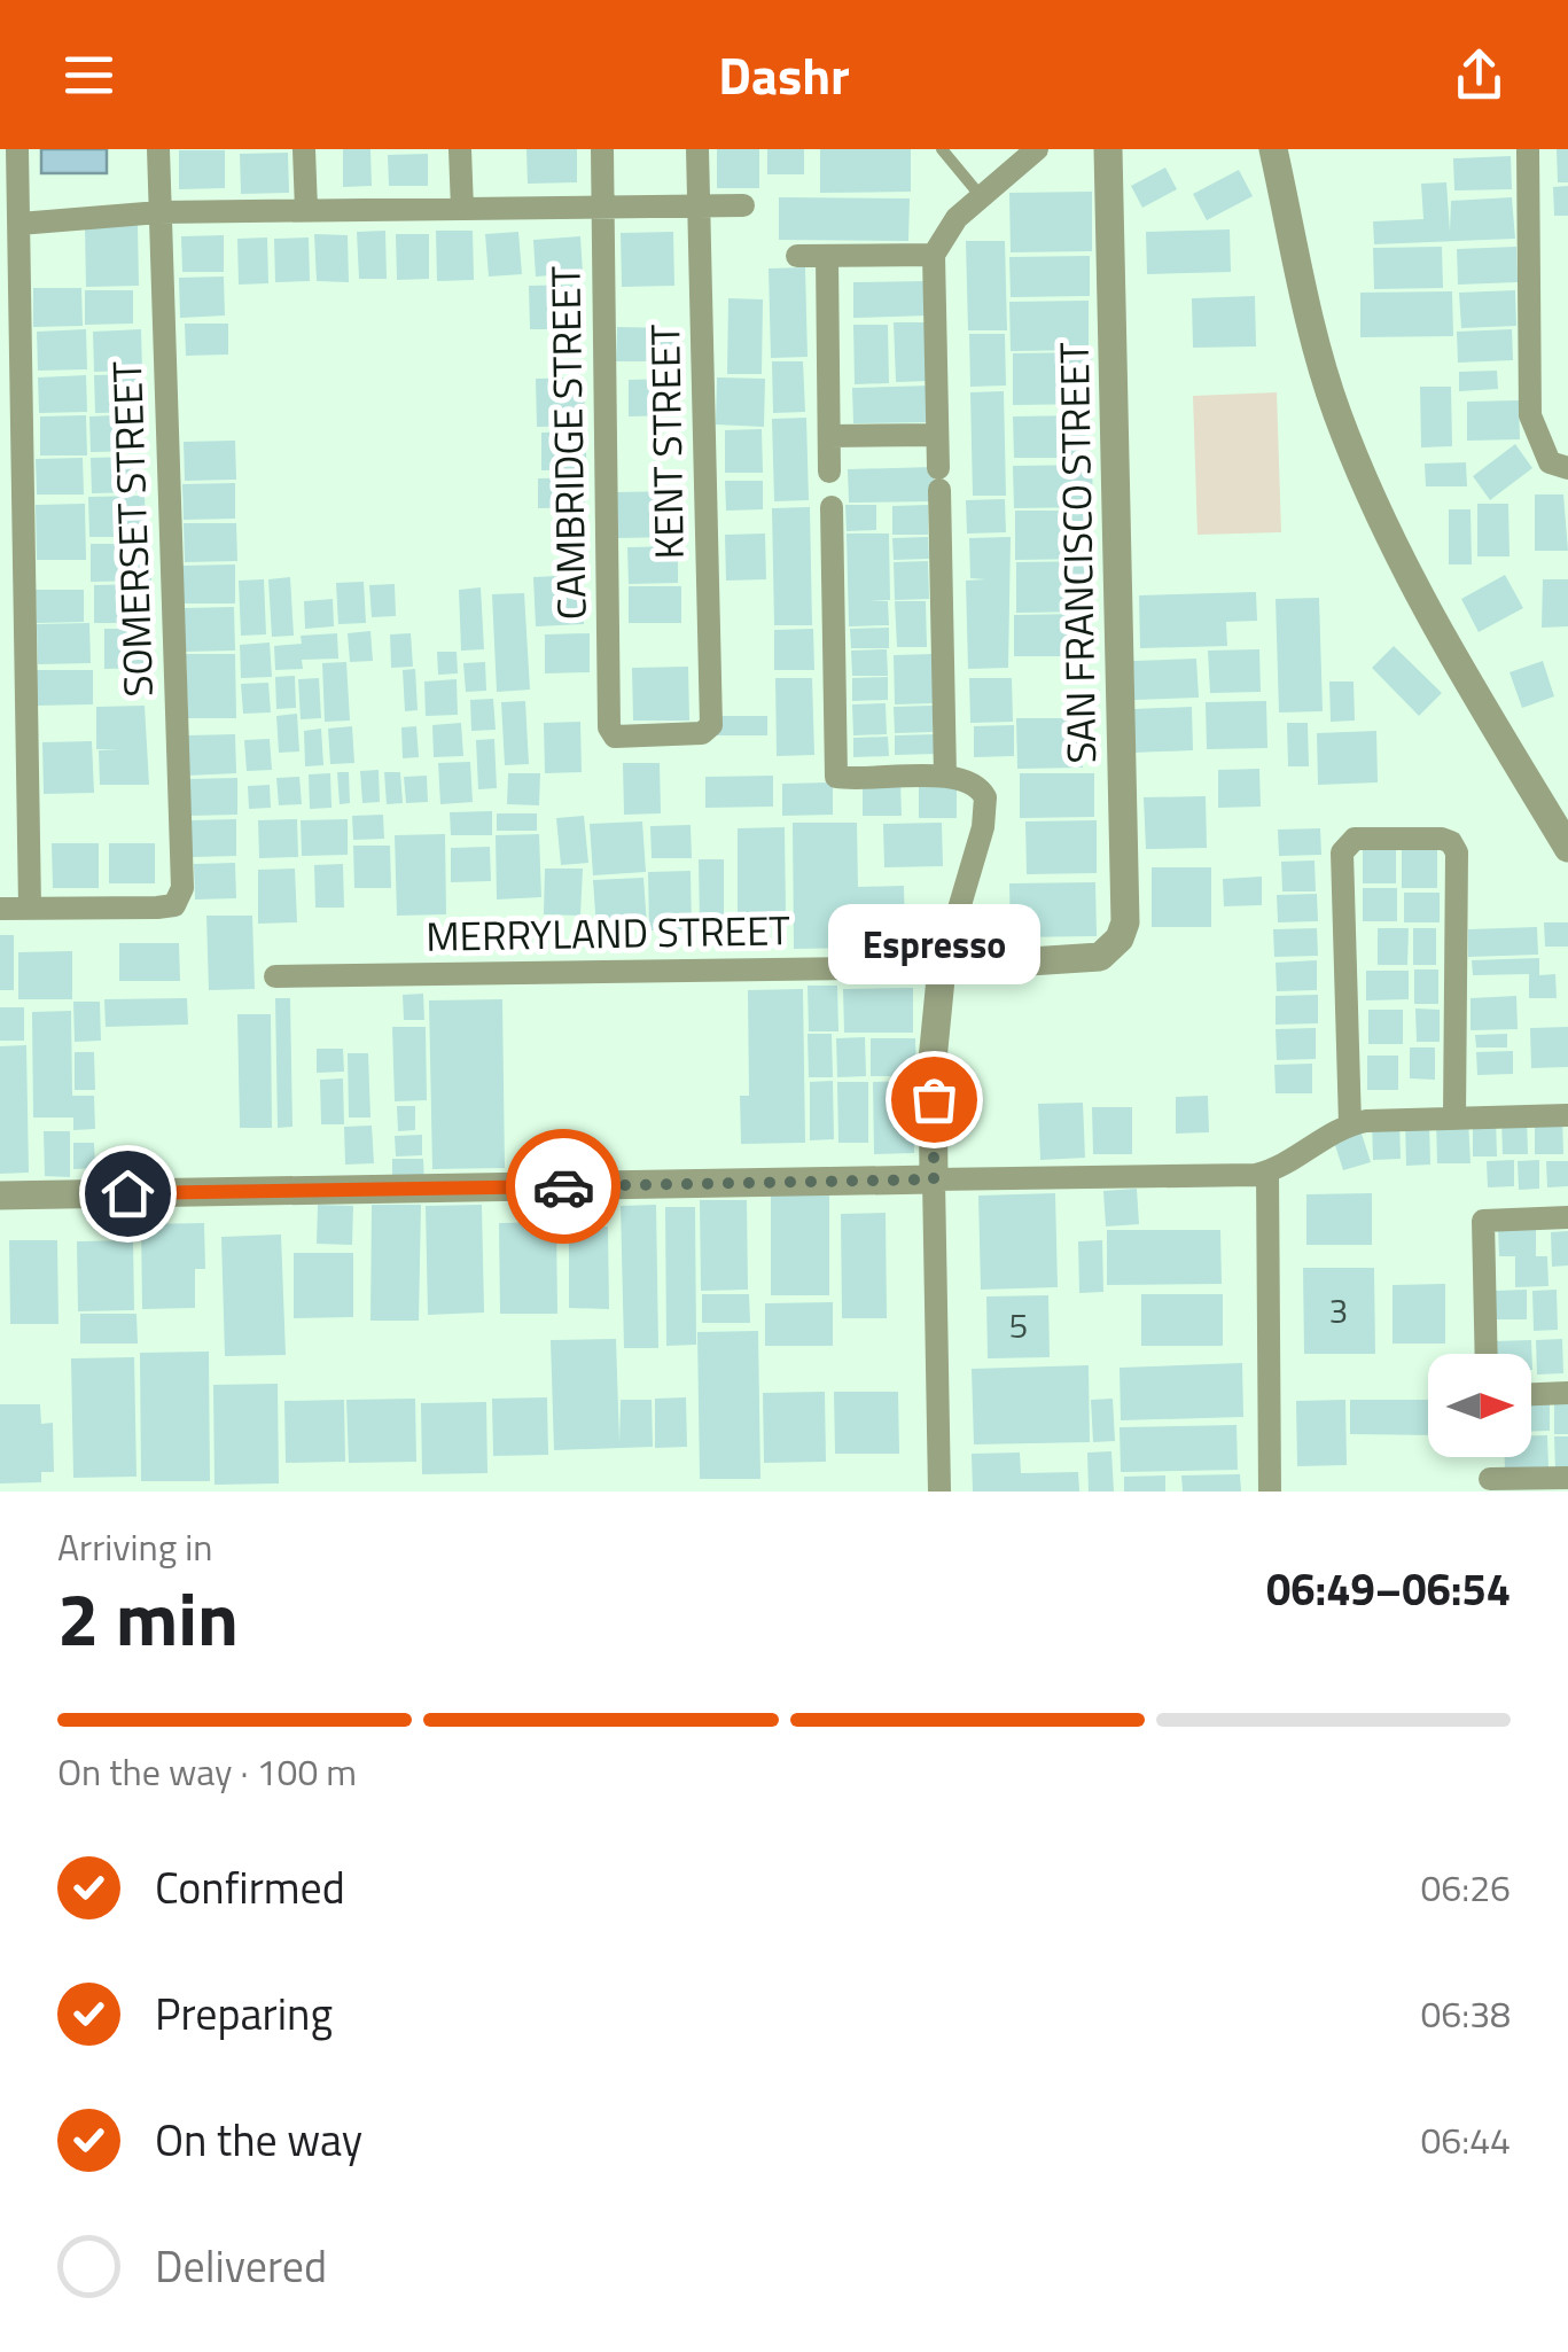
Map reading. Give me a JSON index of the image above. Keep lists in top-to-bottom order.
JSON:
{
  "streets": {
    "street": [
      "KENT STREET",
      "CAMBRIDGE STREET",
      "SOMERSET STREET",
      "SAN FRANCISCO STREET",
      "MERRYLAND STREET"
    ]
  },
  "crossings": [
    ["KENT STREET", "CAMBRIDGE STREET"],
    ["SAN FRANCISCO STREET", "MERRYLAND STREET"]
  ],
  "places": ["Espresso"],
  "house_numbers": ["3", "5"],
  "north": "right",
  "page": {
    "header": "Dashr",
    "bubble": "Espresso",
    "heading": ["2 min", "Arriving in", "06:49–06:54"],
    "bar": "On the way · 100 m",
    "list": [
      ["Confirmed", "06:26"],
      ["Preparing", "06:38"],
      ["On the way", "06:44"],
      "Delivered"
    ]
  }
}
